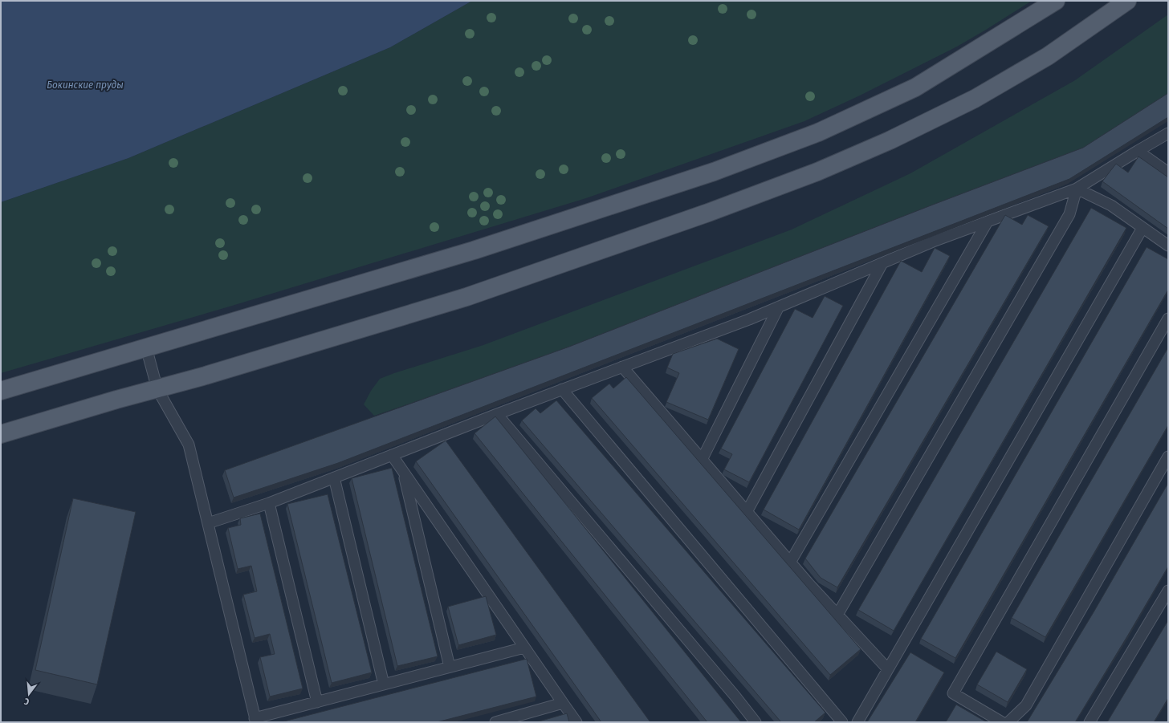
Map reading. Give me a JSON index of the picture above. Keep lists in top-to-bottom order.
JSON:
{
  "water": ["Бокинские пруды"],
  "north": "bottom"
}
